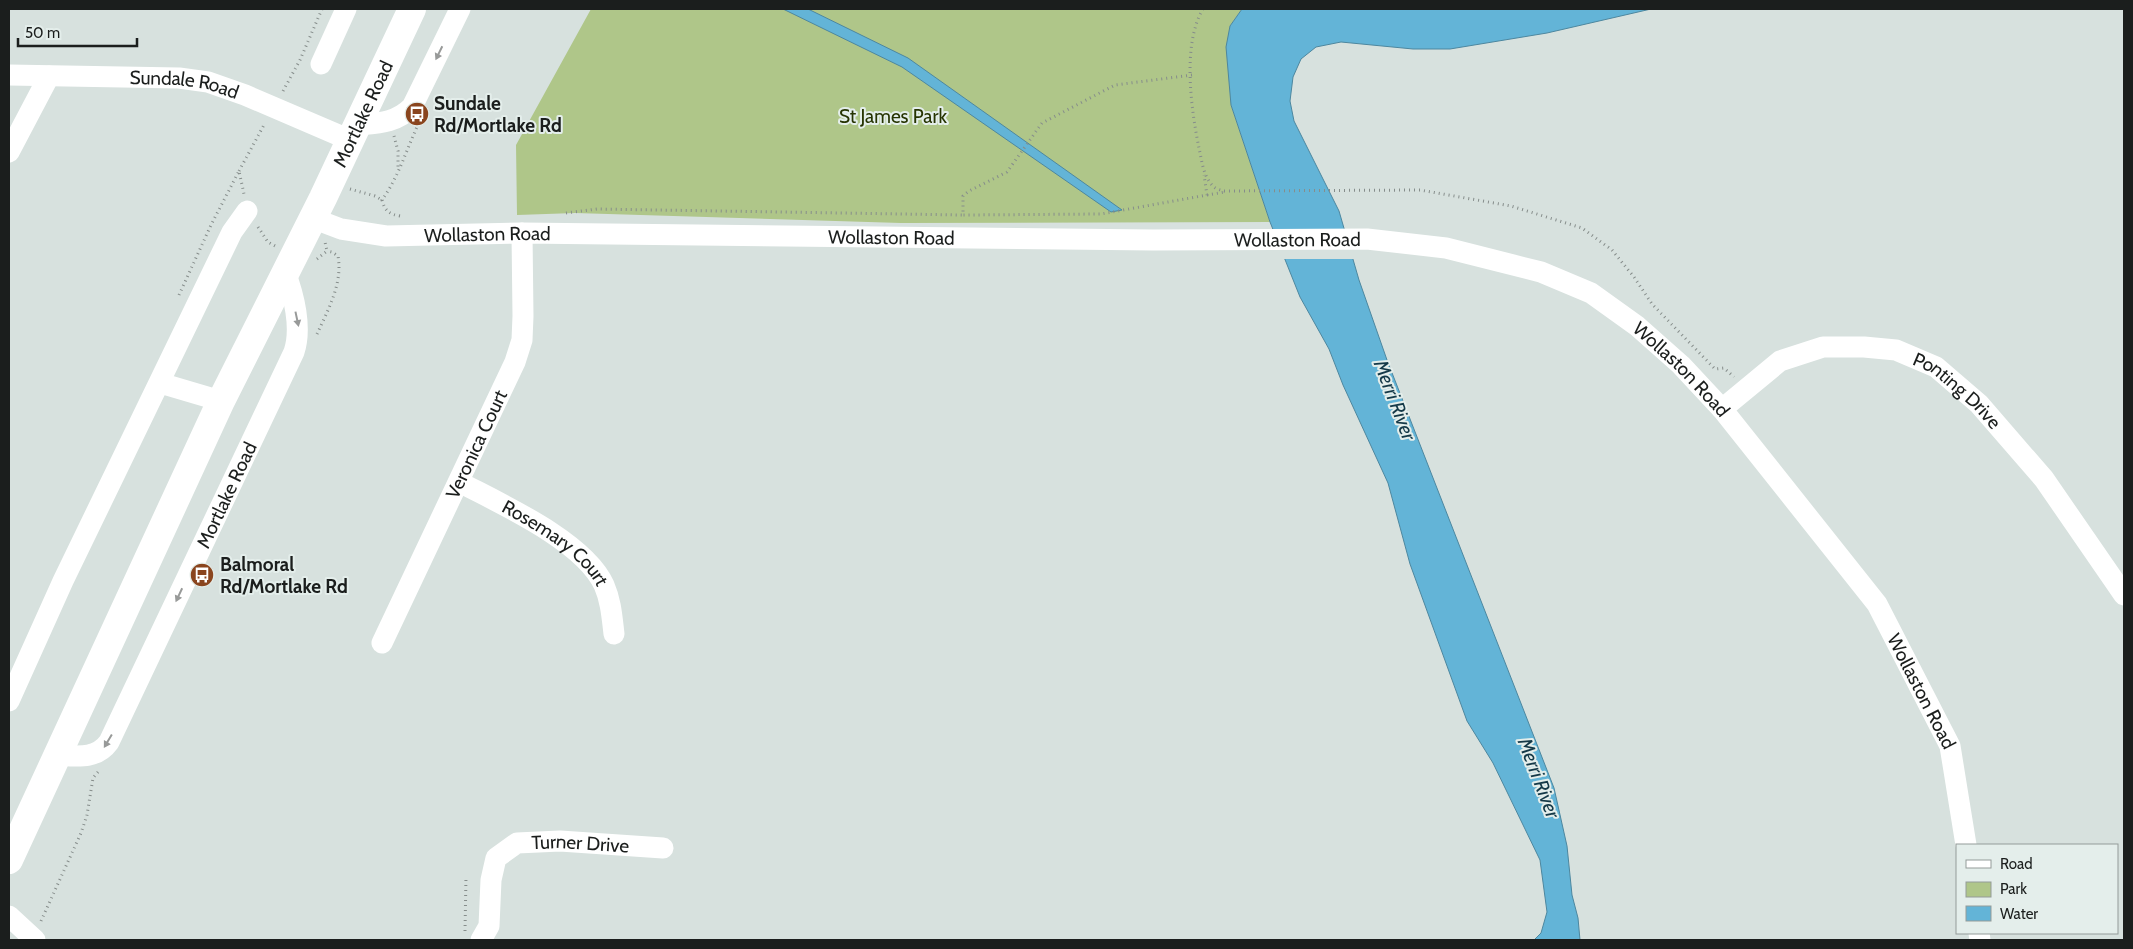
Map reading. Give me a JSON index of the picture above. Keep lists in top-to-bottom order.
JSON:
{
  "streets": {
    "main road": ["Mortlake Road"],
    "street": [
      "Sundale Road",
      "Wollaston Road",
      "Ponting Drive",
      "Veronica Court",
      "Rosemary Court",
      "Turner Drive"
    ]
  },
  "crossings": [
    ["Sundale Road", "Mortlake Road"],
    ["Mortlake Road", "Wollaston Road"],
    ["Wollaston Road", "Ponting Drive"],
    ["Wollaston Road", "Veronica Court"],
    ["Veronica Court", "Rosemary Court"]
  ],
  "water": ["Merri River"],
  "parks": ["St James Park"],
  "places": {
    "bus stop": ["Sundale Rd/Mortlake Rd", "Balmoral Rd/Mortlake Rd"]
  },
  "legend": ["Road", "Park", "Water"],
  "scale_bar": "50 m"
}
